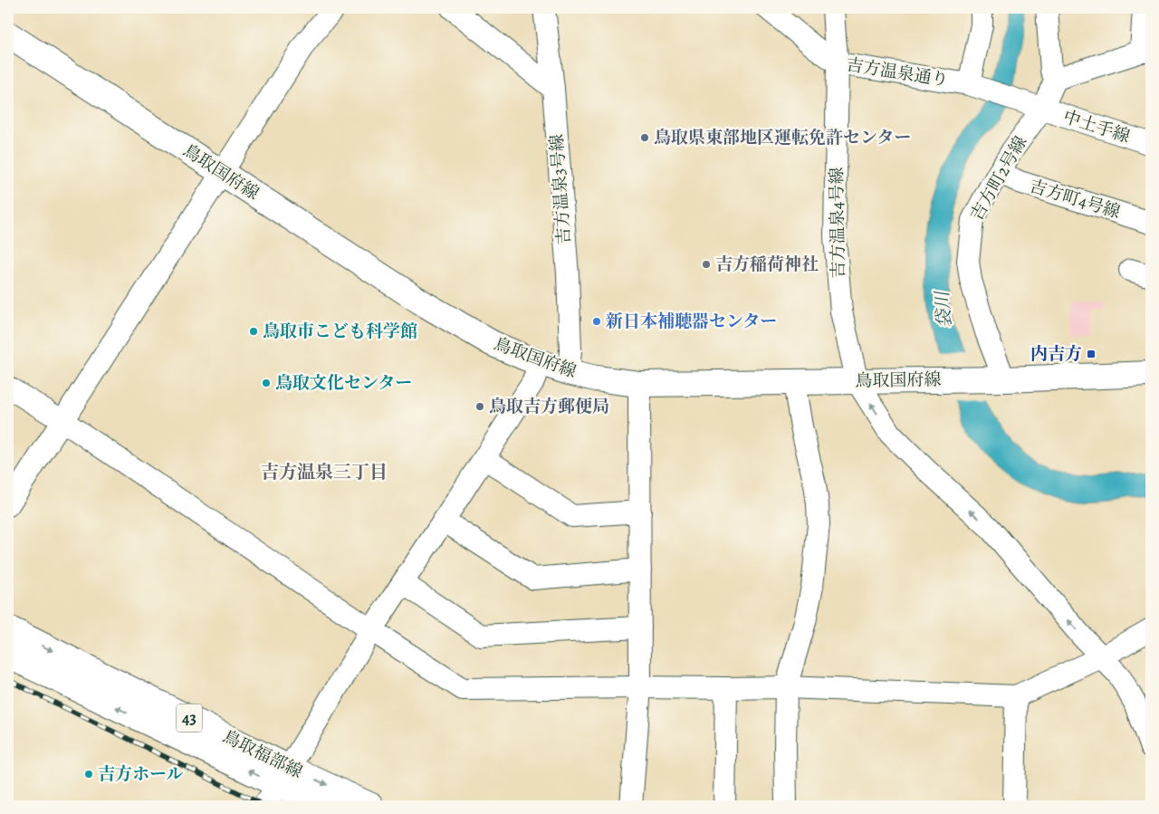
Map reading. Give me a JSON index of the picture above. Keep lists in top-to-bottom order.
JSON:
{
  "streets": {
    "main road": ["鳥取国府線", "43", "鳥取福部線"],
    "street": [
      "吉方温泉通り",
      "中土手線",
      "吉方町2号線",
      "吉方温泉3号線",
      "吉方町4号線",
      "吉方温泉4号線"
    ]
  },
  "crossings": [
    ["吉方温泉通り", "中土手線"],
    ["吉方温泉通り", "吉方町2号線"],
    ["吉方温泉通り", "吉方温泉4号線"],
    ["中土手線", "吉方町2号線"],
    ["鳥取国府線", "吉方町2号線"],
    ["鳥取国府線", "吉方温泉3号線"],
    ["鳥取国府線", "吉方温泉4号線"],
    ["吉方町2号線", "吉方町4号線"]
  ],
  "districts": ["吉方温泉三丁目"],
  "water": ["袋川"],
  "places": {
    "other": [
      "鳥取県東部地区運転免許センター",
      "吉方稲荷神社",
      "新日本補聴器センター",
      "鳥取市こども科学館",
      "鳥取文化センター",
      "鳥取吉方郵便局",
      "吉方ホール"
    ],
    "transit": ["内吉方"]
  }
}
